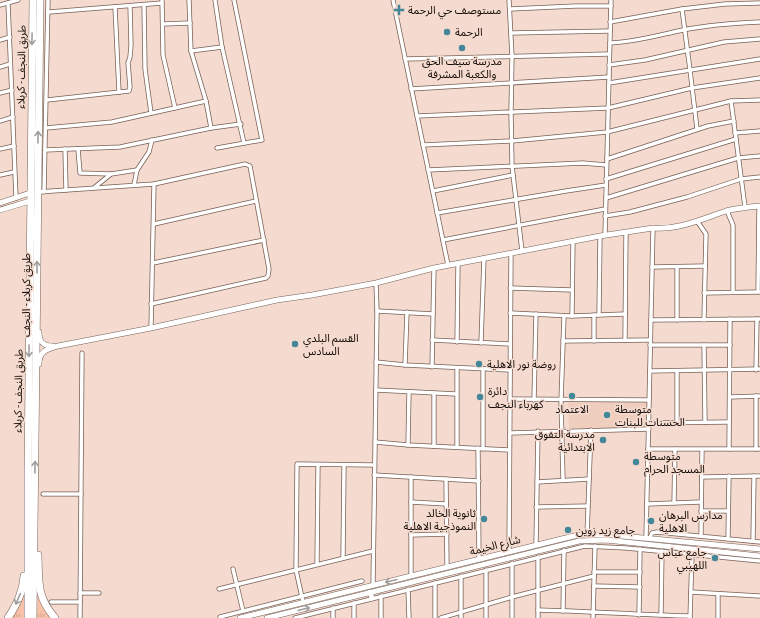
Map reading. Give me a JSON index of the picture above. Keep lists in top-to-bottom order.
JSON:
{
  "streets": {
    "highway": ["طريق النجف - کربلاء", "طريق کربلاء - النجف"],
    "street": ["شارع الخيمة"]
  },
  "crossings": [
    ["طريق النجف - کربلاء", "طريق کربلاء - النجف"]
  ],
  "one_way": ["طريق النجف - کربلاء", "طريق کربلاء - النجف"],
  "places": {
    "health": ["مستوصف حي الرحمة"],
    "other": [
      "الرحمة",
      "مدرسة سيف الحق والكعبة المشرفة",
      "القسم البلدي السادس",
      "روضة نور الاهلية",
      "الاعتماد",
      "دائرة كهرباء النجف",
      "متوسطة الحسنات للبنات",
      "مدرسة التفوق الابتدائية",
      "متوسطة المسجد الحرام",
      "ثانوية الخالد النموذجية الاهلية",
      "مدارس البرهان الاهلية",
      "جامع زيد زوين",
      "جامع عباس اللهيبي"
    ]
  }
}
